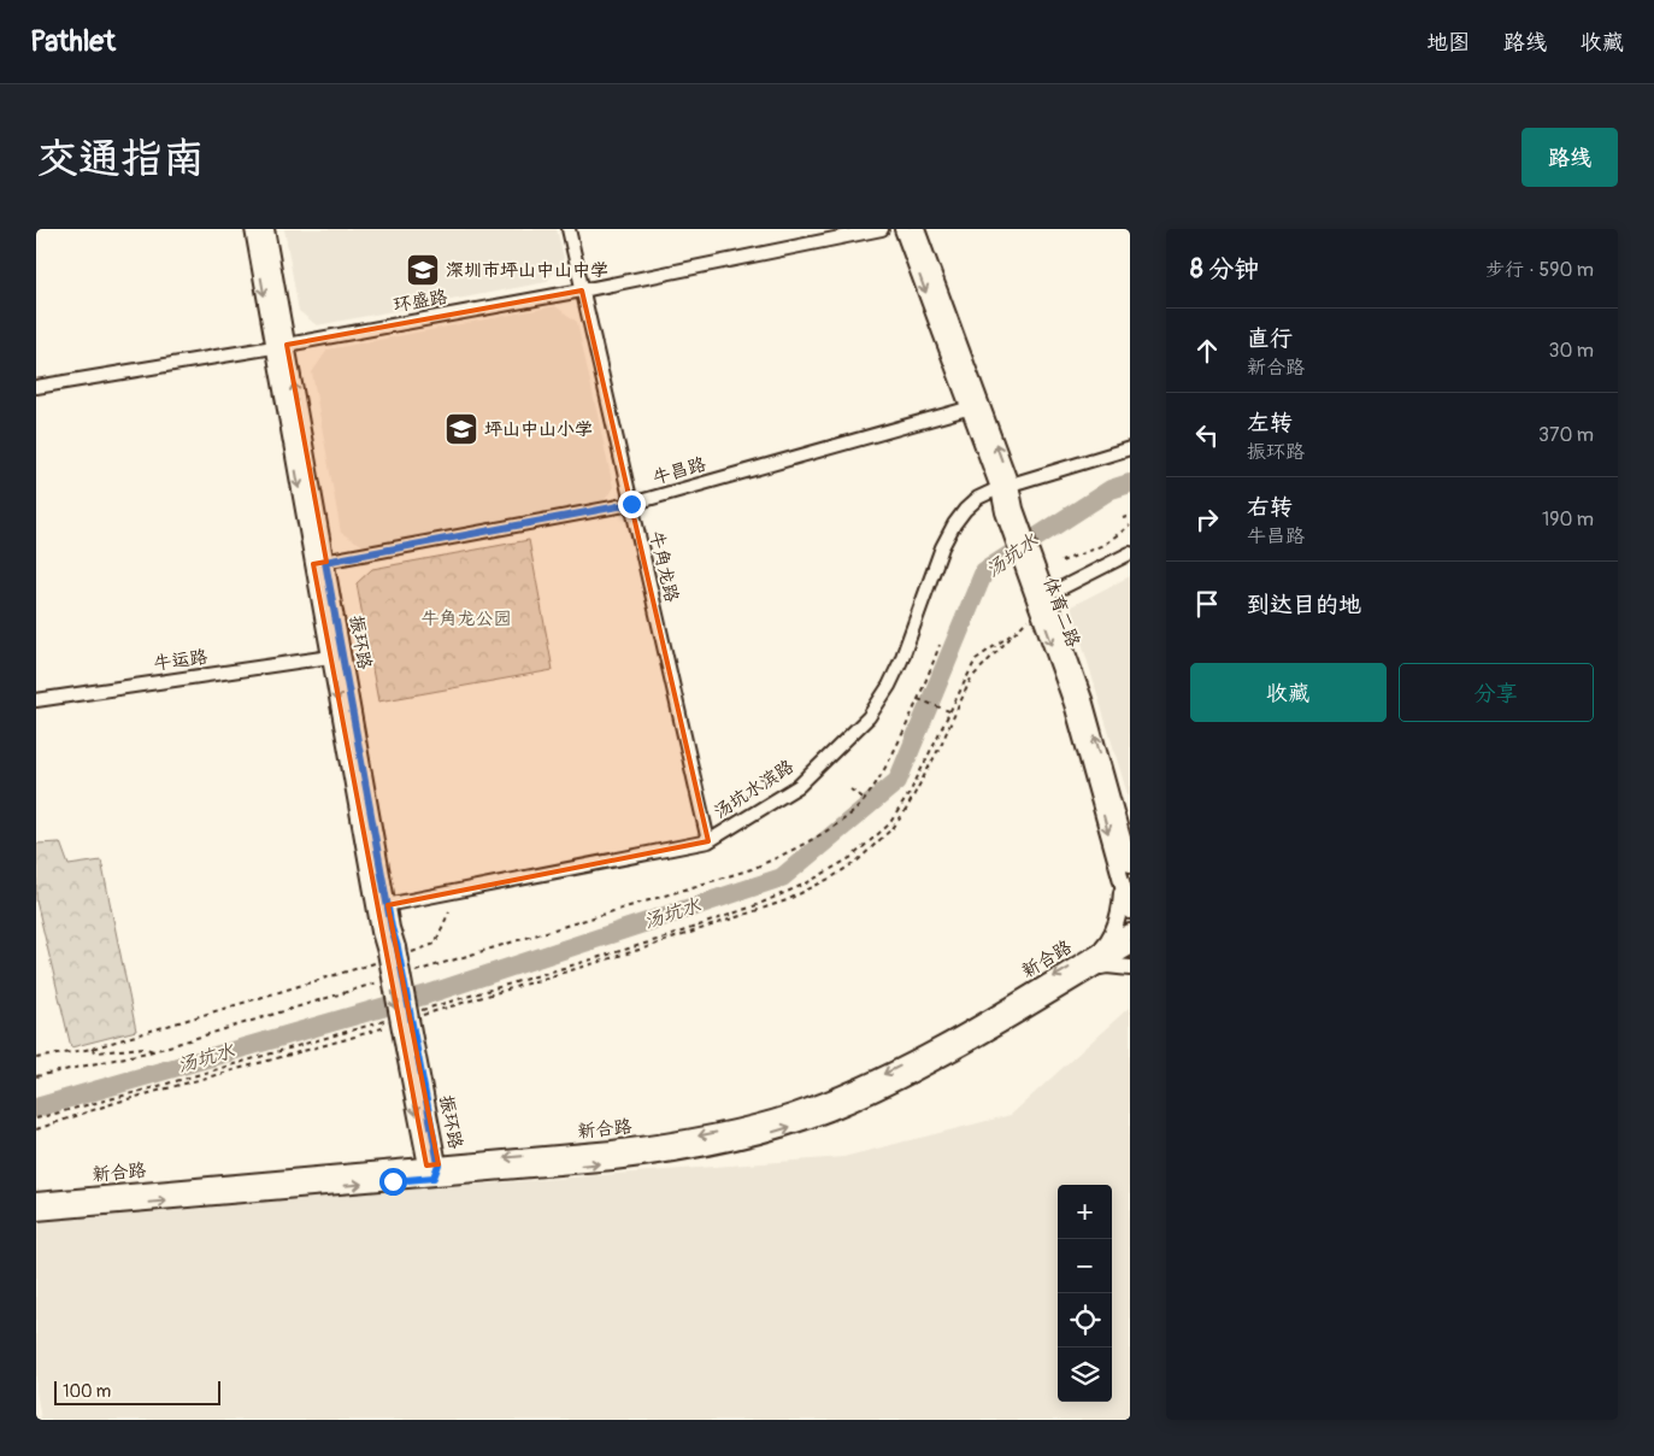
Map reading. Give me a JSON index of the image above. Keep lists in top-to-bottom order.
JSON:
{
  "streets": {
    "street": [
      "环盛路",
      "牛昌路",
      "牛角龙路",
      "体育二路",
      "振环路",
      "牛运路",
      "汤坑水滨路",
      "新合路"
    ]
  },
  "crossings": [
    ["环盛路", "牛角龙路"],
    ["环盛路", "振环路"],
    ["牛昌路", "牛角龙路"],
    ["牛昌路", "体育二路"],
    ["牛昌路", "振环路"],
    ["牛角龙路", "汤坑水滨路"],
    ["体育二路", "汤坑水滨路"],
    ["振环路", "牛运路"],
    ["振环路", "汤坑水滨路"],
    ["振环路", "新合路"]
  ],
  "water": ["汤坑水"],
  "parks": ["牛角龙公园"],
  "places": {
    "school or university": ["深圳市坪山中山中学", "坪山中山小学"]
  },
  "scale_bar": "100 m",
  "page": {
    "header": "Pathlet",
    "nav": ["地图", "路线", "收藏"],
    "buttons": [
      "路线",
      ["收藏", "分享"]
    ],
    "title": "交通指南",
    "heading": ["8 分钟", "步行 · 590 m"],
    "list": [
      ["直行", "新合路", "30 m"],
      ["左转", "振环路", "370 m"],
      ["右转", "牛昌路", "190 m"],
      "到达目的地"
    ],
    "map_buttons": ["+", "−"],
    "scale": "100 m"
  }
}
